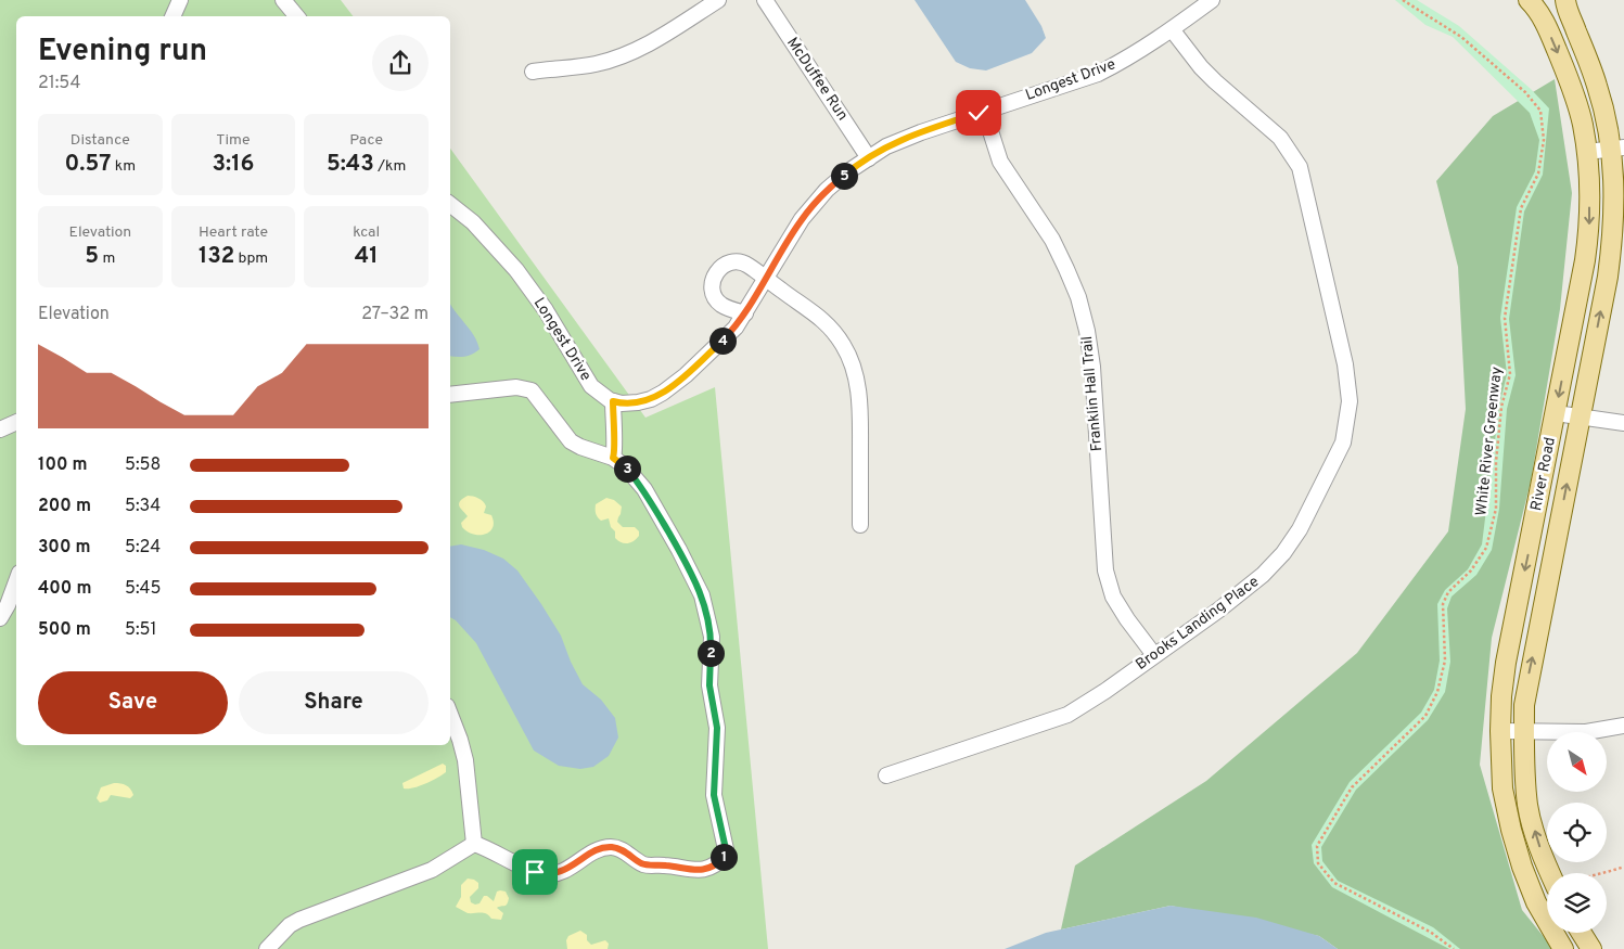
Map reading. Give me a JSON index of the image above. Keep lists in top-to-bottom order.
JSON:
{
  "streets": {
    "main road": ["River Road"],
    "street": [
      "McDuffee Run",
      "Longest Drive",
      "Franklin Hall Trail",
      "Brooks Landing Place"
    ],
    "path": ["White River Greenway"]
  },
  "crossings": [
    ["McDuffee Run", "Longest Drive"],
    ["Longest Drive", "Franklin Hall Trail"],
    ["Longest Drive", "Brooks Landing Place"],
    ["Franklin Hall Trail", "Brooks Landing Place"]
  ],
  "north": "bottom right",
  "page": {
    "heading": ["Evening run", "21:54"],
    "stats": [
      ["Distance", "0.57 km"],
      ["Time", "3:16"],
      ["Pace", "5:43 /km"],
      ["Elevation", "5 m"],
      ["Heart rate", "132 bpm"],
      ["kcal", "41"]
    ],
    "pins": [
      "5",
      "4",
      "3",
      "2",
      "1"
    ],
    "chart": ["Elevation", "27–32 m"],
    "list": [
      {
        "name": "100 m",
        "note": "5:58"
      },
      {
        "name": "200 m",
        "note": "5:34"
      },
      {
        "name": "300 m",
        "note": "5:24"
      },
      {
        "name": "400 m",
        "note": "5:45"
      },
      {
        "name": "500 m",
        "note": "5:51"
      }
    ],
    "buttons": ["Save", "Share"]
  }
}
